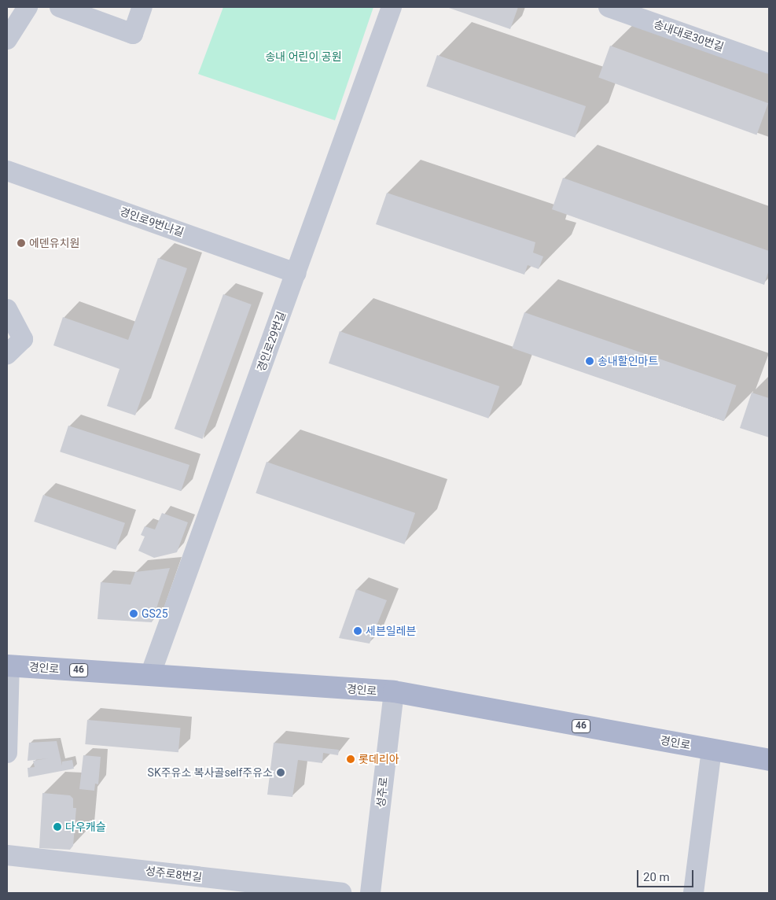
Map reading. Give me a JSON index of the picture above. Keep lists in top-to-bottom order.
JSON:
{
  "streets": {
    "main road": ["경인로", "46"],
    "street": [
      "송내대로30번길",
      "경인로9번나길",
      "경인로29번길",
      "성주로",
      "성주로8번길"
    ]
  },
  "crossings": [
    ["경인로9번나길", "경인로29번길"],
    ["경인로29번길", "경인로"],
    ["경인로", "성주로"]
  ],
  "parks": ["송내 어린이 공원"],
  "places": [
    "에덴유치원",
    "송내할인마트",
    "GS25",
    "세븐일레븐",
    "롯데리아",
    "SK주유소 복사골self주유소",
    "다우캐슬"
  ],
  "scale_bar": "20 m"
}
